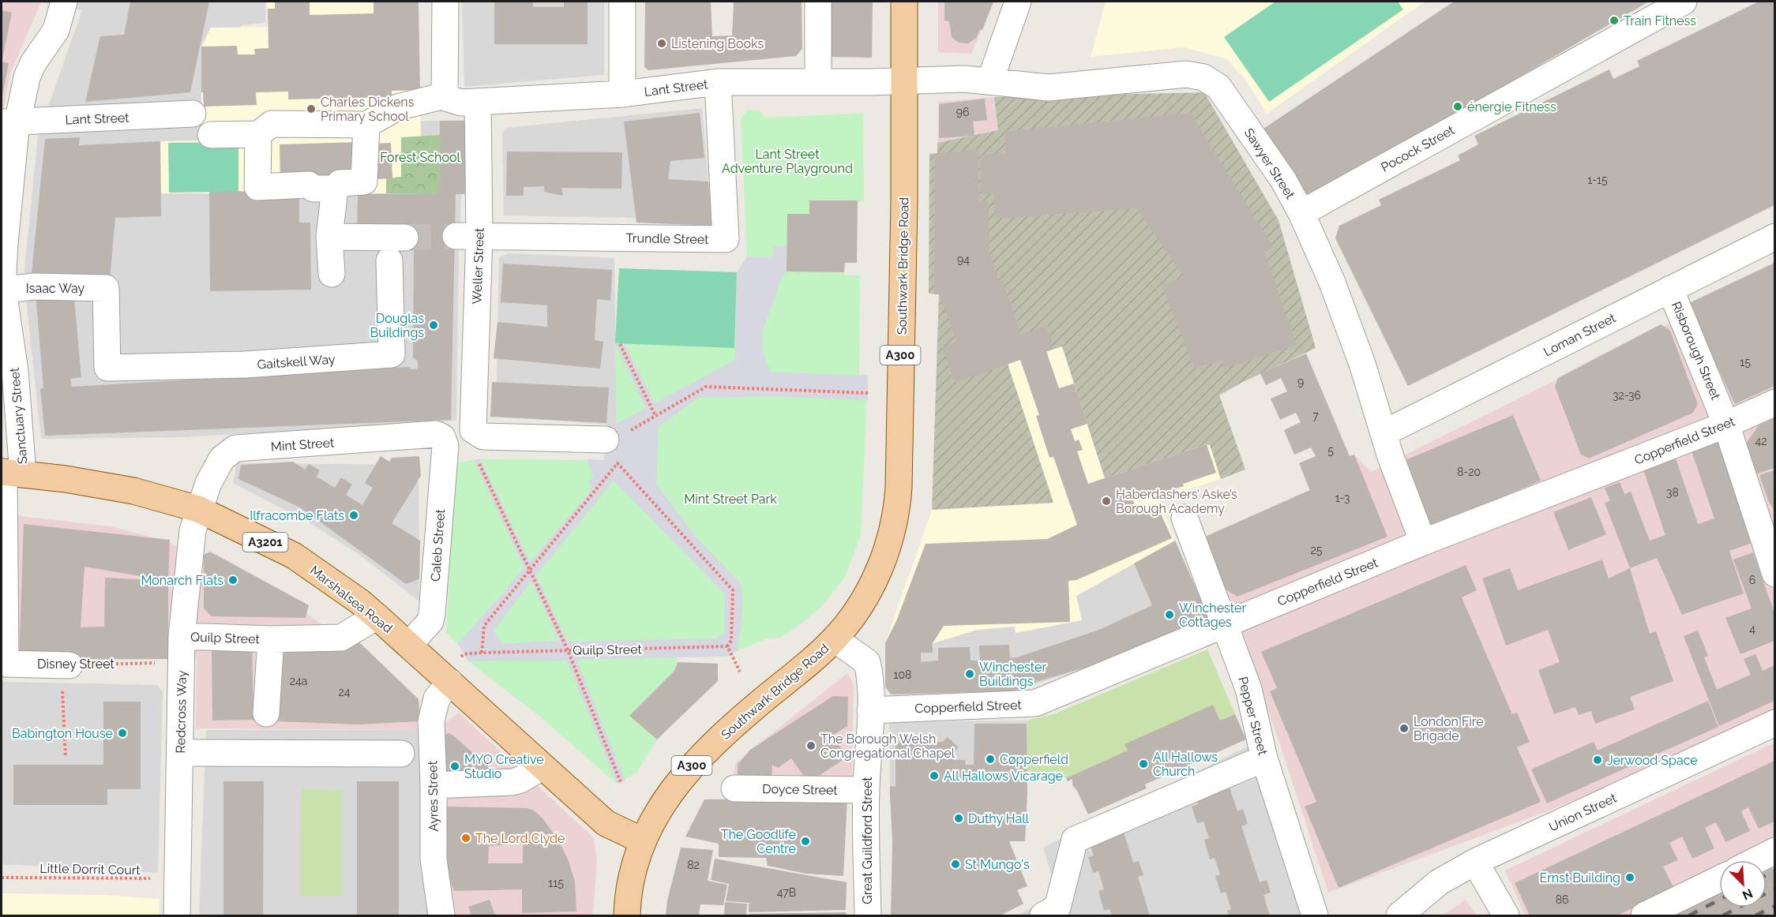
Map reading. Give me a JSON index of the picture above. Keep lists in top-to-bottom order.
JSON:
{
  "streets": {
    "main road": [
      "Southwark Bridge Road",
      "A300",
      "A3201",
      "Marshalsea Road"
    ],
    "street": [
      "Lant Street",
      "Pocock Street",
      "Sawyer Street",
      "Trundle Street",
      "Weller Street",
      "Isaac Way",
      "Loman Street",
      "Risborough Street",
      "Gaitskell Way",
      "Sanctuary Street",
      "Copperfield Street",
      "Mint Street",
      "Caleb Street",
      "Quilp Street",
      "Disney Street",
      "Redcross Way",
      "Pepper Street",
      "Doyce Street",
      "Ayres Street",
      "Union Street",
      "Great Guildford Street"
    ],
    "path": ["Little Dorrit Court"]
  },
  "crossings": [
    ["Lant Street", "Sawyer Street"],
    ["Lant Street", "Trundle Street"],
    ["Lant Street", "Weller Street"],
    ["Lant Street", "Southwark Bridge Road"],
    ["Lant Street", "Sanctuary Street"],
    ["Pocock Street", "Sawyer Street"],
    ["Sawyer Street", "Southwark Bridge Road"],
    ["Sawyer Street", "Loman Street"],
    ["Sawyer Street", "Copperfield Street"],
    ["Trundle Street", "Weller Street"],
    ["Southwark Bridge Road", "Marshalsea Road"],
    ["Southwark Bridge Road", "Great Guildford Street"],
    ["Isaac Way", "Gaitskell Way"],
    ["Isaac Way", "Sanctuary Street"],
    ["Loman Street", "Risborough Street"],
    ["Risborough Street", "Copperfield Street"],
    ["Sanctuary Street", "Marshalsea Road"],
    ["Sanctuary Street", "Disney Street"],
    ["Copperfield Street", "Pepper Street"],
    ["Copperfield Street", "Great Guildford Street"],
    ["Mint Street", "Caleb Street"],
    ["Mint Street", "Marshalsea Road"],
    ["Mint Street", "Redcross Way"],
    ["Caleb Street", "Marshalsea Road"],
    ["Marshalsea Road", "Quilp Street"],
    ["Marshalsea Road", "Redcross Way"],
    ["Marshalsea Road", "Ayres Street"],
    ["Quilp Street", "Redcross Way"],
    ["Disney Street", "Redcross Way"],
    ["Redcross Way", "Little Dorrit Court"],
    ["Doyce Street", "Great Guildford Street"]
  ],
  "parks": ["Lant Street Adventure Playground", "Forest School", "Mint Street Park"],
  "places": [
    "Train Fitness",
    "Listening Books",
    "énergie Fitness",
    "Charles Dickens Primary School",
    "Douglas Buildings",
    "Haberdashers’ Aske’s Borough Academy",
    "Ilfracombe Flats",
    "Monarch Flats",
    "Winchester Cottages",
    "Winchester Buildings",
    "London Fire Brigade",
    "Babington House",
    "The Borough Welsh Congregational Chapel",
    "Cøpperfield",
    "Jerwood Space",
    "All Hallows Church",
    "MYO Creative Studio",
    "All Hallows Vicarage",
    "Duthy Hall",
    "The Lord Clyde",
    "The Goodlife Centre",
    "St Mungo's",
    "Ernst Building"
  ],
  "house_numbers": [
    "96",
    "1-15",
    "94",
    "15",
    "9",
    "32-36",
    "7",
    "42",
    "5",
    "8-20",
    "38",
    "1-3",
    "25",
    "6",
    "4",
    "108",
    "24a",
    "24",
    "82",
    "115",
    "47B",
    "86"
  ],
  "north": "bottom right"
}
